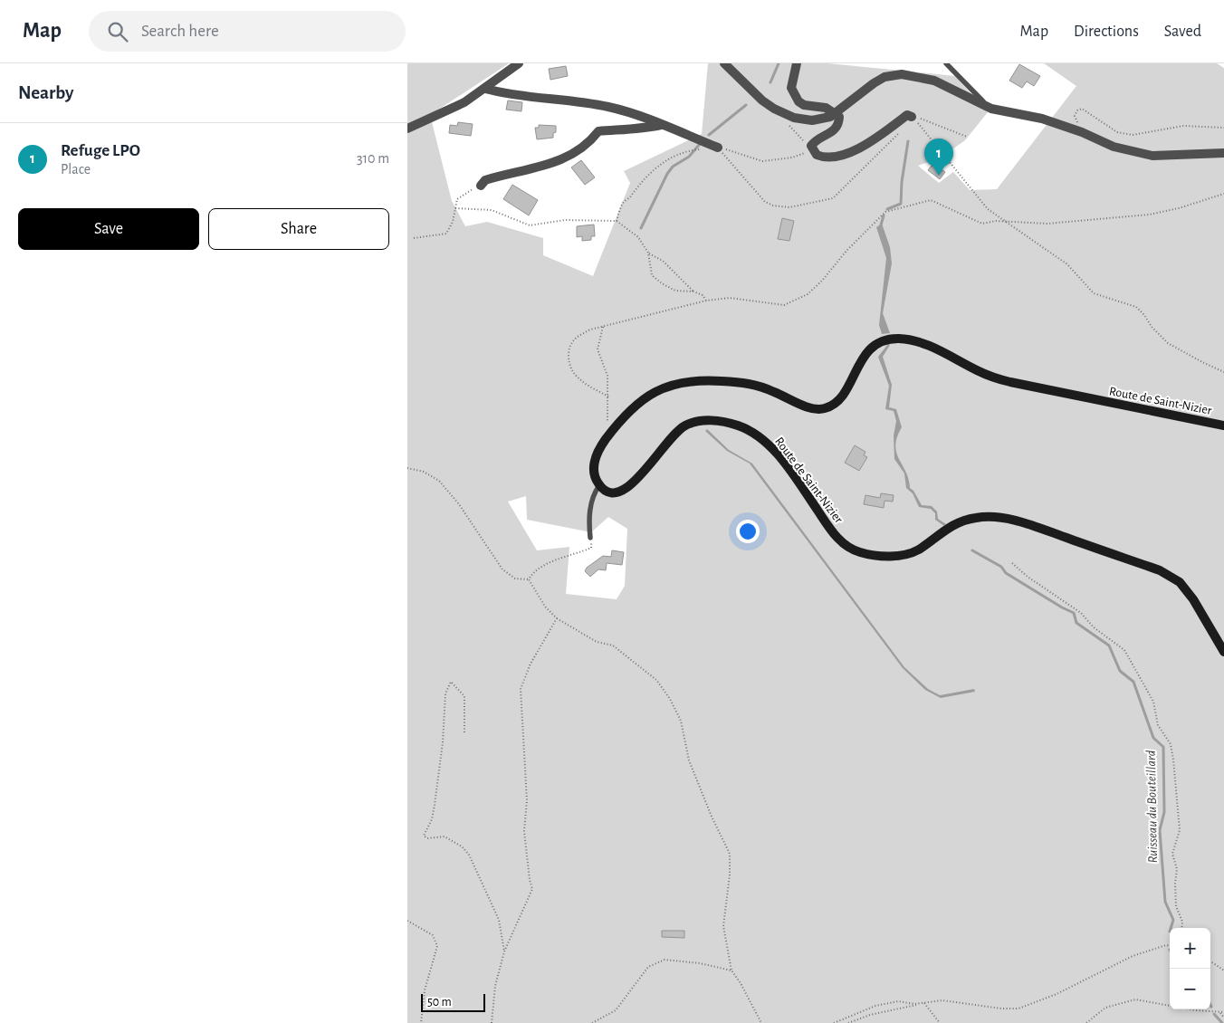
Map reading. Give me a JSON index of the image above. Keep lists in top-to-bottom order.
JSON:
{
  "streets": {
    "main road": ["Route de Saint-Nizier"]
  },
  "water": ["Ruisseau du Bouteillard"],
  "scale_bar": "50 m",
  "page": {
    "header": "Map",
    "search": "Search here",
    "nav": ["Map", "Directions", "Saved"],
    "heading": "Nearby",
    "list": [
      {
        "mark": "1",
        "name": "Refuge LPO",
        "note": "Place",
        "value": "310 m"
      }
    ],
    "pins": "1",
    "buttons": ["Save", "Share"],
    "map_buttons": ["+", "−"],
    "scale": "50 m"
  }
}
